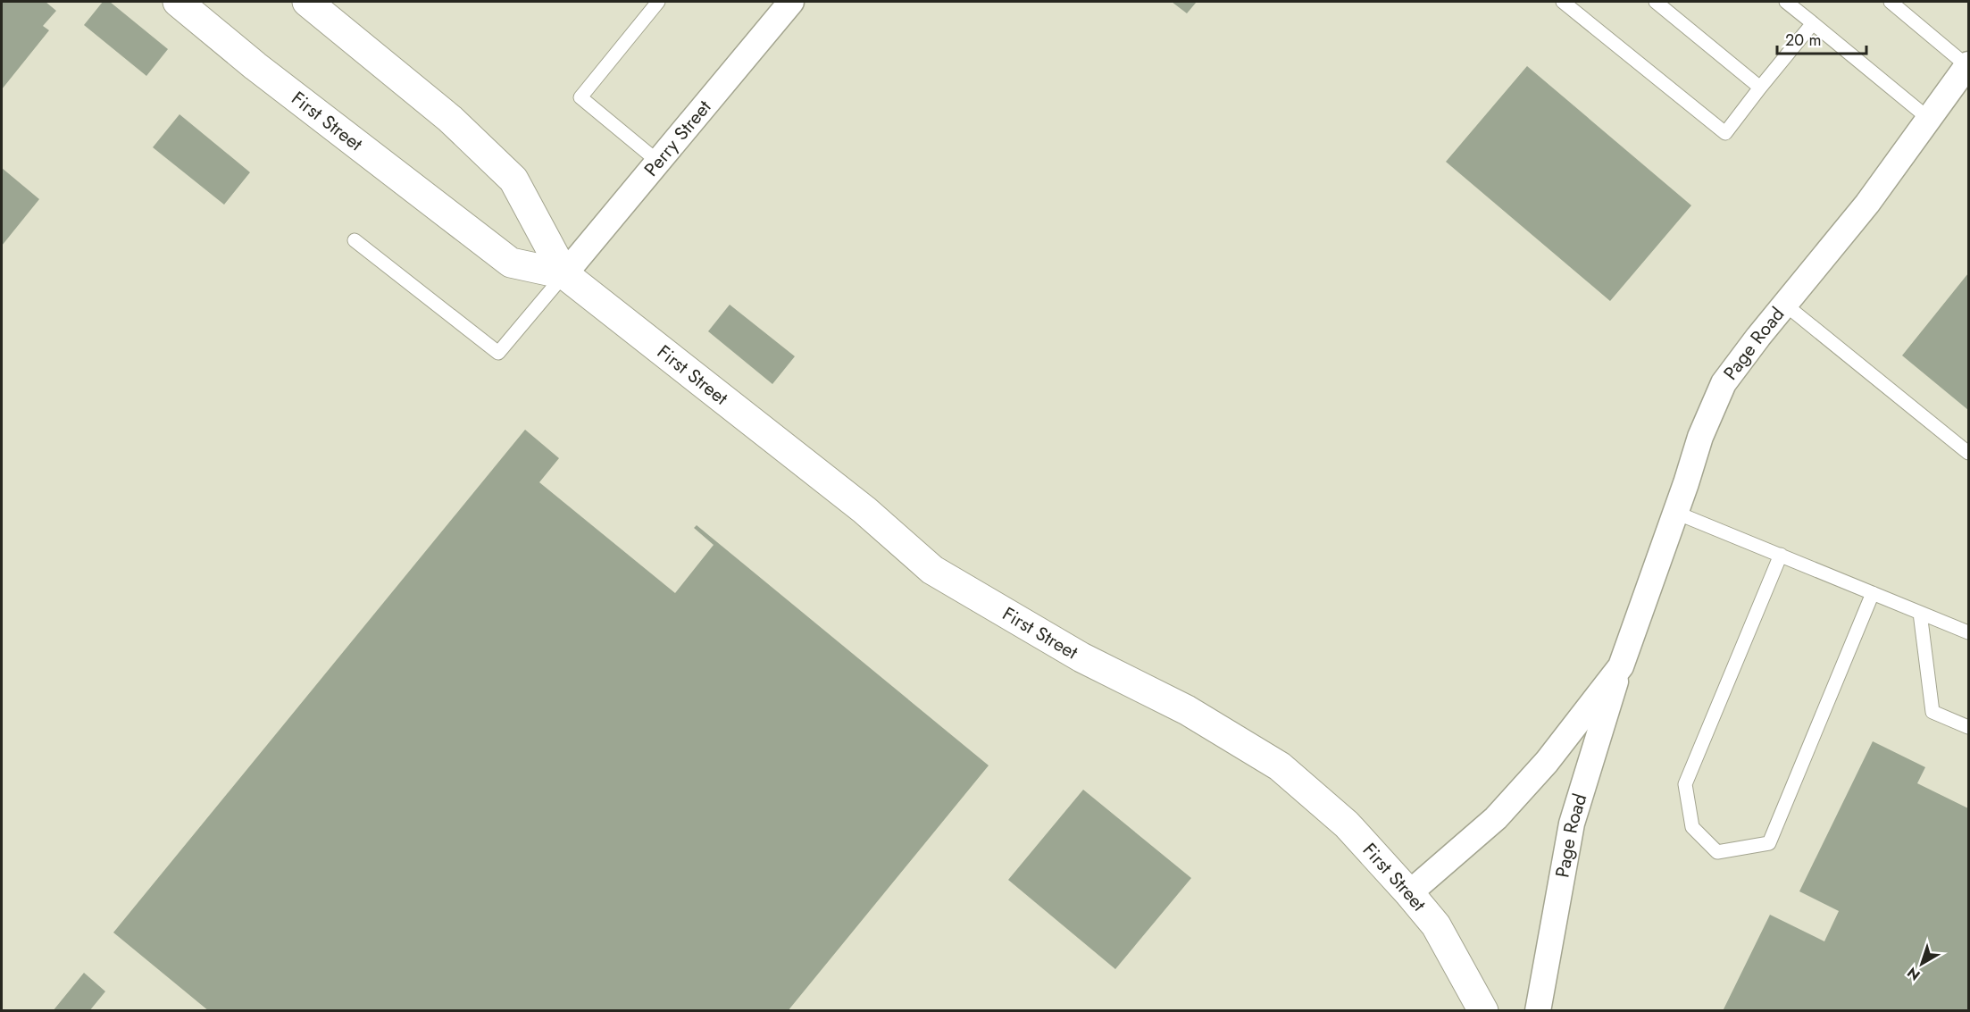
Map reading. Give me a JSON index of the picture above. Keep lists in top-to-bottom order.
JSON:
{
  "streets": {
    "street": ["First Street", "Perry Street", "Page Road"]
  },
  "crossings": [
    ["First Street", "Perry Street"],
    ["First Street", "Page Road"]
  ],
  "scale_bar": "20 m",
  "north": "bottom left"
}
